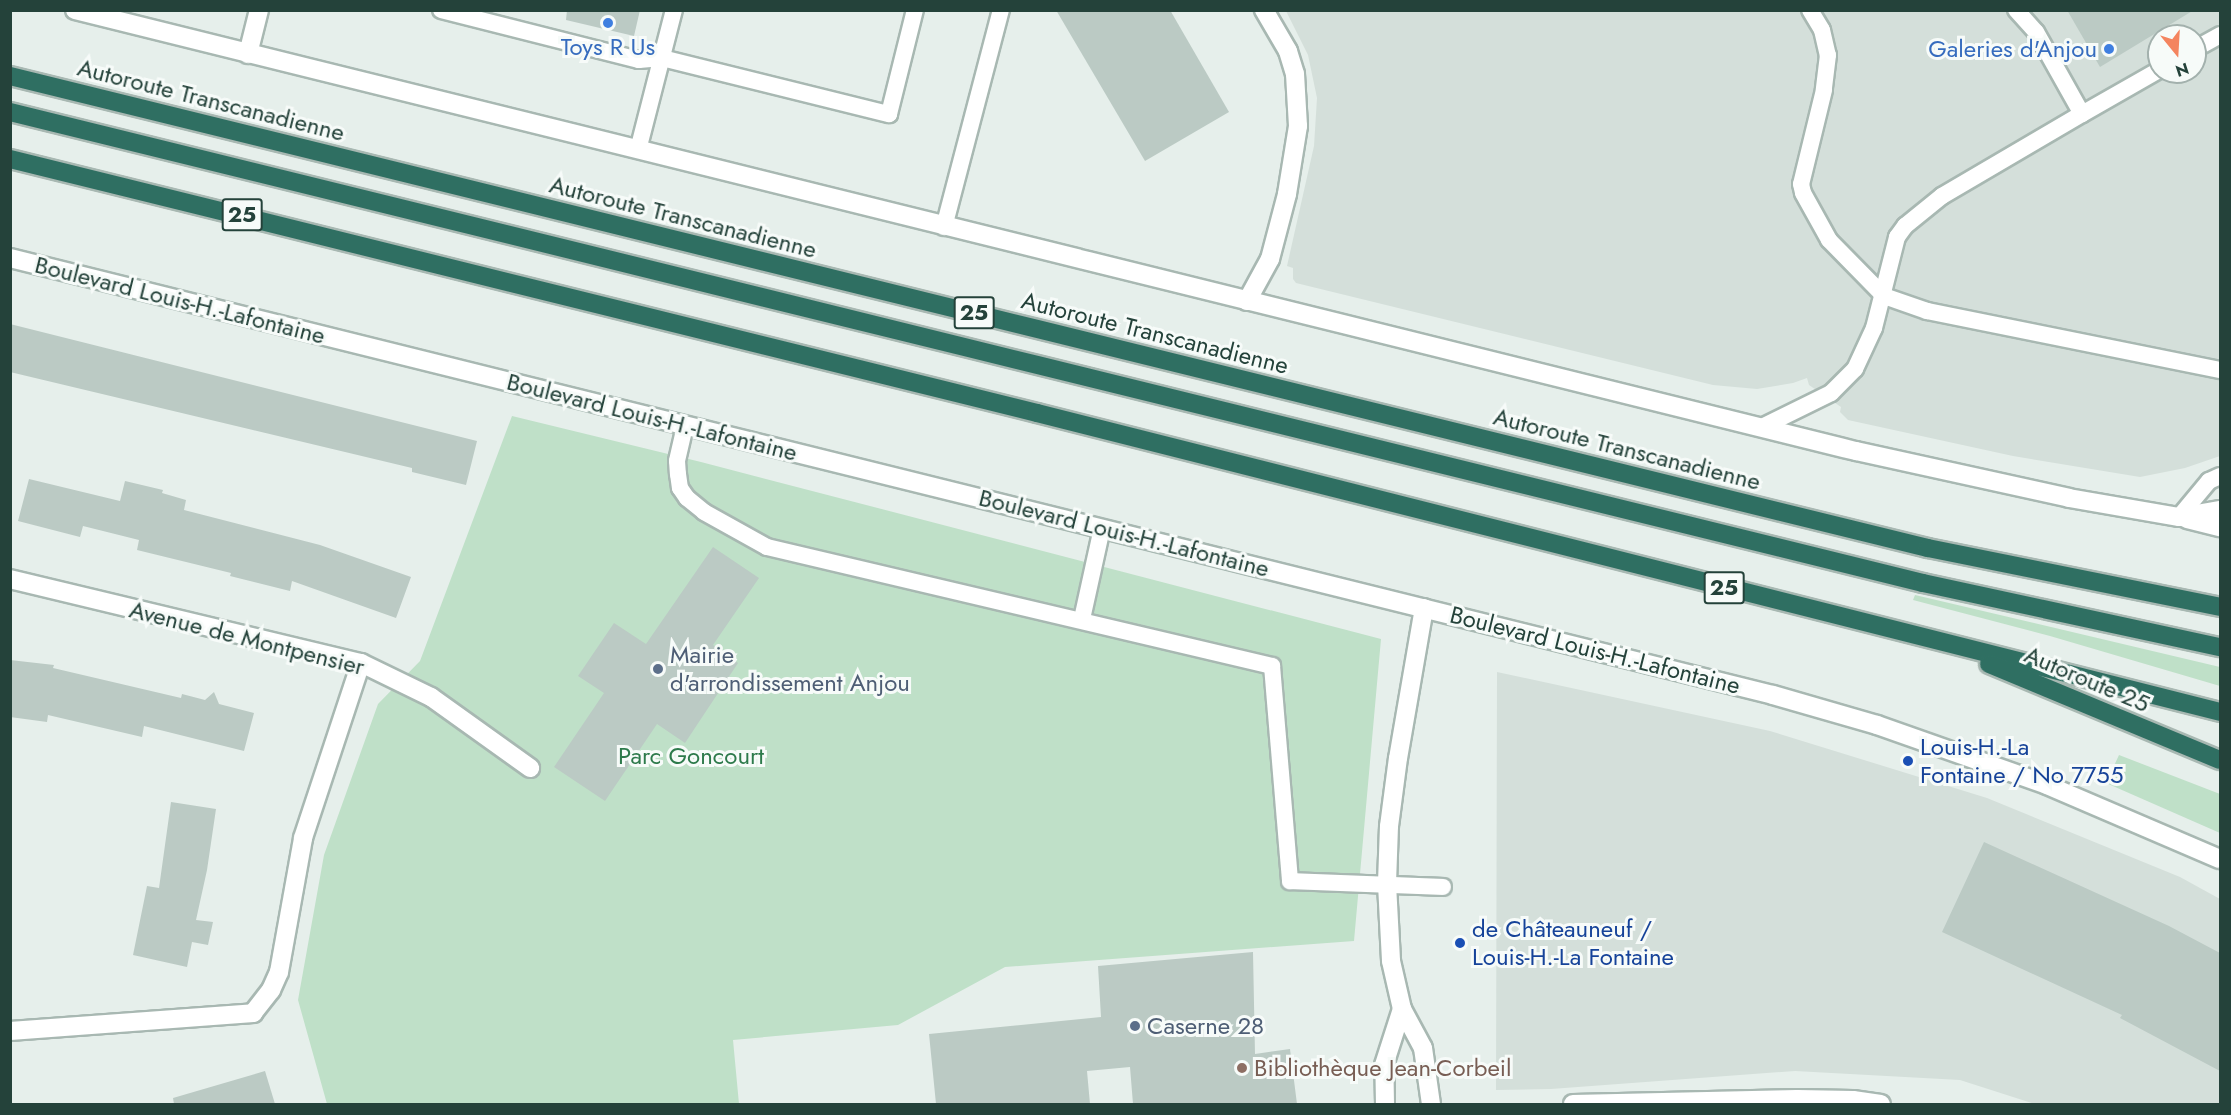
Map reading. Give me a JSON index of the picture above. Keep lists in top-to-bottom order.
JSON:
{
  "streets": {
    "highway": ["Autoroute Transcanadienne", "25", "Autoroute 25"],
    "main road": ["Boulevard Louis-H.-Lafontaine", "Avenue de Montpensier"]
  },
  "crossings": [
    ["25", "Autoroute 25"]
  ],
  "parks": ["Parc Goncourt"],
  "places": [
    "Toys R Us",
    "Galeries d'Anjou",
    "Mairie d'arrondissement Anjou",
    "Louis-H.-La Fontaine / No 7755",
    "de Châteauneuf / Louis-H.-La Fontaine",
    "Caserne 28",
    "Bibliothèque Jean-Corbeil"
  ],
  "north": "bottom"
}
